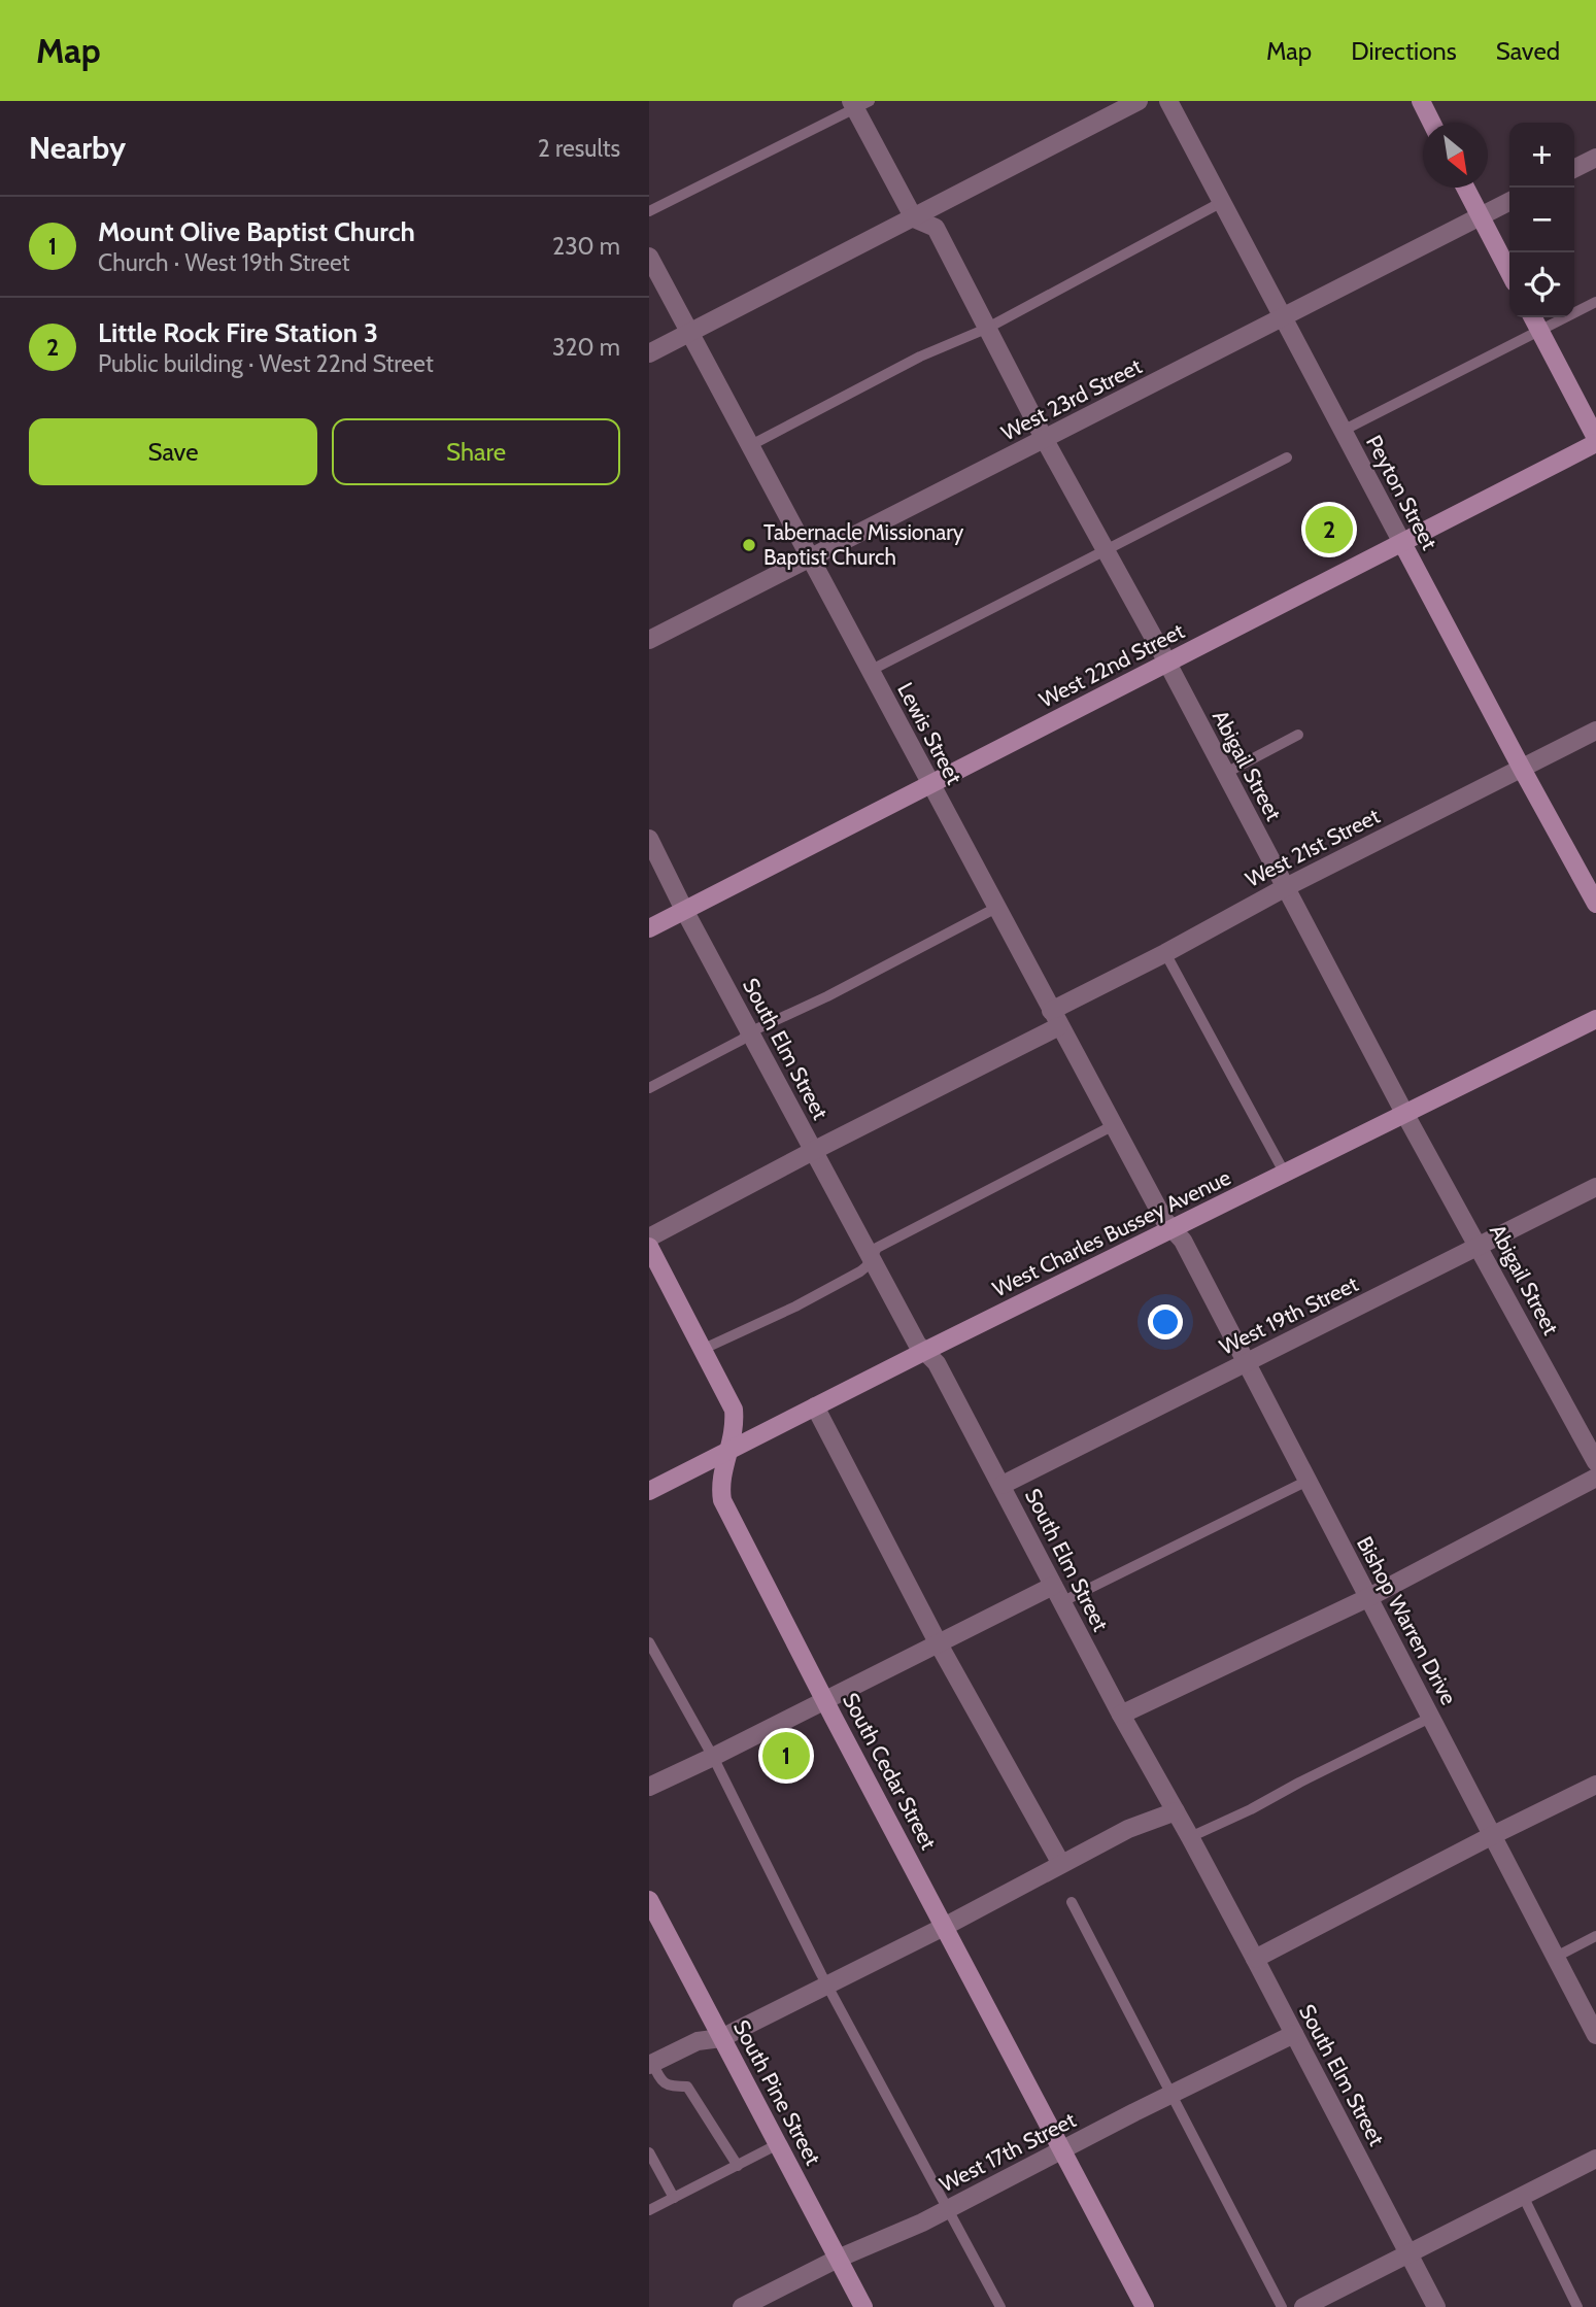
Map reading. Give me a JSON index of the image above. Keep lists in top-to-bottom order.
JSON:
{
  "streets": {
    "street": [
      "West 23rd Street",
      "Peyton Street",
      "West 22nd Street",
      "Lewis Street",
      "Abigail Street",
      "West 21st Street",
      "South Elm Street",
      "West Charles Bussey Avenue",
      "West 19th Street",
      "Bishop Warren Drive",
      "South Cedar Street",
      "South Pine Street",
      "West 17th Street"
    ]
  },
  "crossings": [
    ["West 23rd Street", "Peyton Street"],
    ["West 23rd Street", "Lewis Street"],
    ["West 23rd Street", "Abigail Street"],
    ["Peyton Street", "West 22nd Street"],
    ["Peyton Street", "West 21st Street"],
    ["West 22nd Street", "Lewis Street"],
    ["West 22nd Street", "Abigail Street"],
    ["West 22nd Street", "South Elm Street"],
    ["Lewis Street", "West 21st Street"],
    ["Lewis Street", "West Charles Bussey Avenue"],
    ["Lewis Street", "Bishop Warren Drive"],
    ["Abigail Street", "West 21st Street"],
    ["Abigail Street", "West Charles Bussey Avenue"],
    ["Abigail Street", "West 19th Street"],
    ["West 21st Street", "South Elm Street"],
    ["South Elm Street", "West Charles Bussey Avenue"],
    ["South Elm Street", "West 19th Street"],
    ["South Elm Street", "West 17th Street"],
    ["West Charles Bussey Avenue", "Bishop Warren Drive"],
    ["West Charles Bussey Avenue", "South Cedar Street"],
    ["West 19th Street", "Bishop Warren Drive"],
    ["South Cedar Street", "West 17th Street"],
    ["South Pine Street", "West 17th Street"]
  ],
  "places": ["Tabernacle Missionary Baptist Church"],
  "north": "bottom right",
  "page": {
    "header": "Map",
    "nav": ["Map", "Directions", "Saved"],
    "heading": ["Nearby", "2 results"],
    "map_buttons": ["+", "−"],
    "list": [
      {
        "mark": "1",
        "name": "Mount Olive Baptist Church",
        "note": "Church · West 19th Street",
        "value": "230 m"
      },
      {
        "mark": "2",
        "name": "Little Rock Fire Station 3",
        "note": "Public building · West 22nd Street",
        "value": "320 m"
      }
    ],
    "buttons": ["Save", "Share"],
    "pins": ["2", "1"]
  }
}
